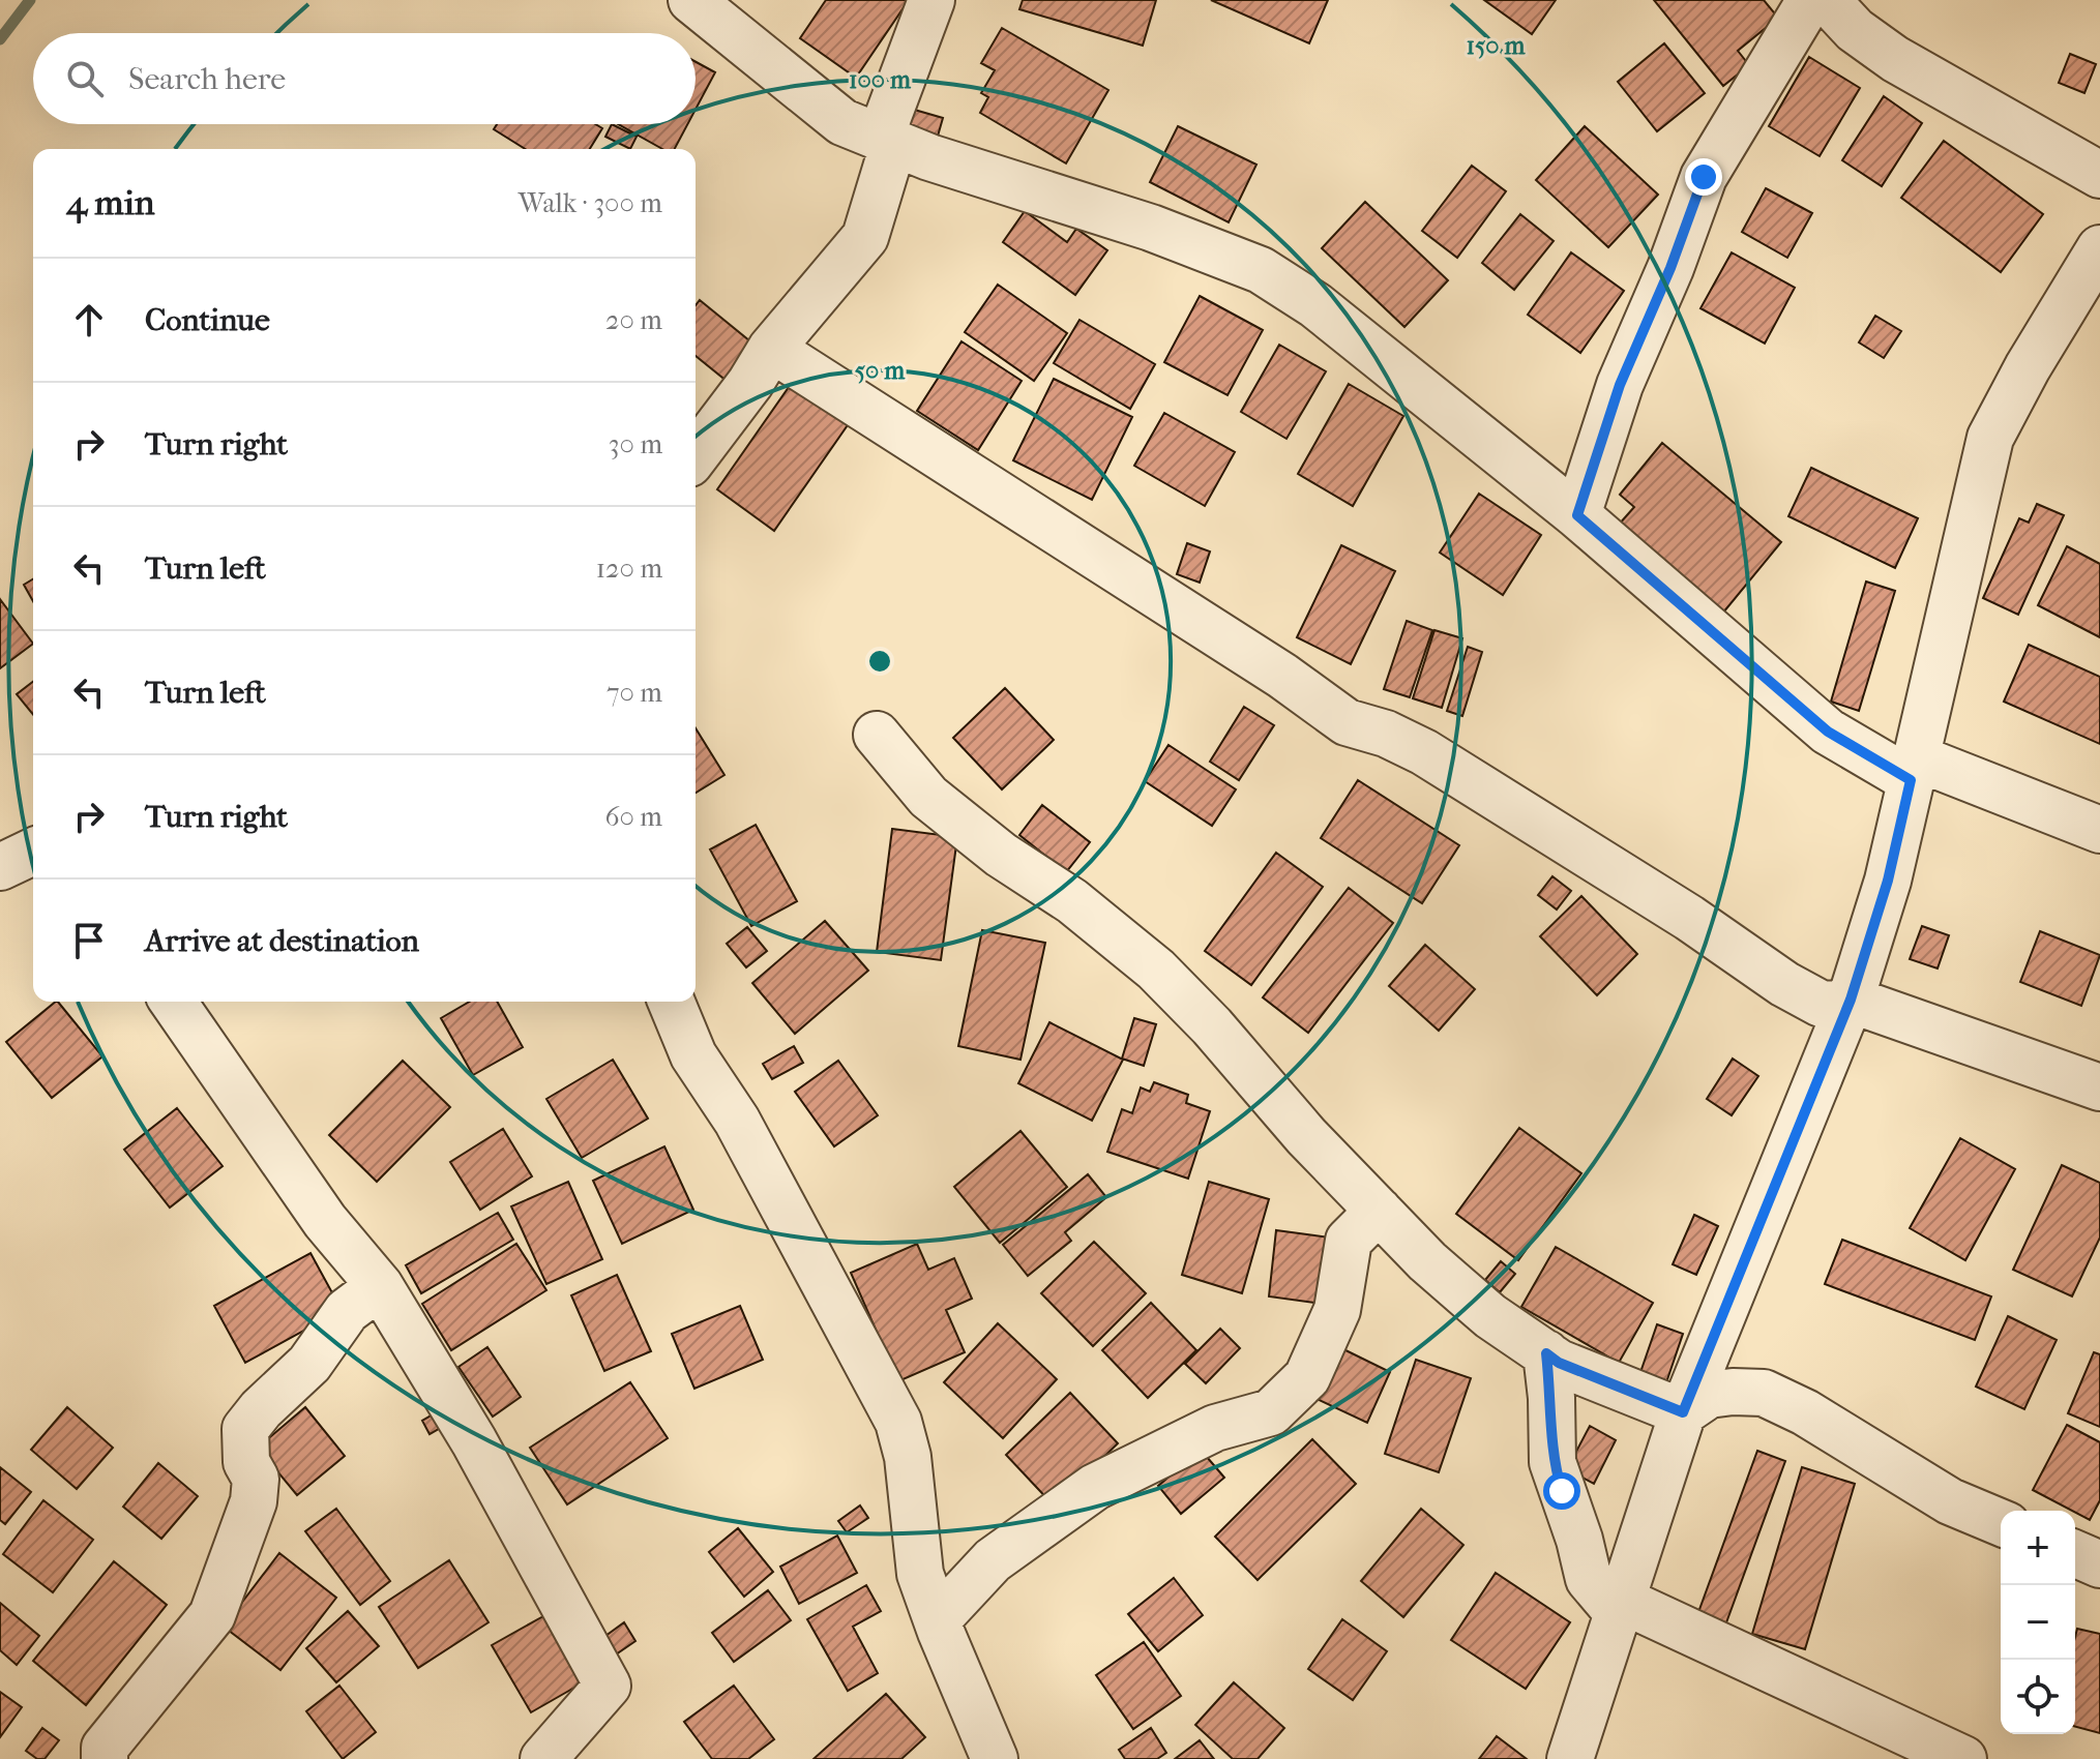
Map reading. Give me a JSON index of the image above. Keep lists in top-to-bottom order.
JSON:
{
  "page": {
    "search": "Search here",
    "heading": ["4 min", "Walk · 300 m"],
    "list": [
      ["Continue", "20 m"],
      ["Turn right", "30 m"],
      ["Turn left", "120 m"],
      ["Turn left", "70 m"],
      ["Turn right", "60 m"],
      "Arrive at destination"
    ],
    "map_buttons": ["+", "−"]
  },
  "rings": ["150 m", "100 m", "50 m"]
}
